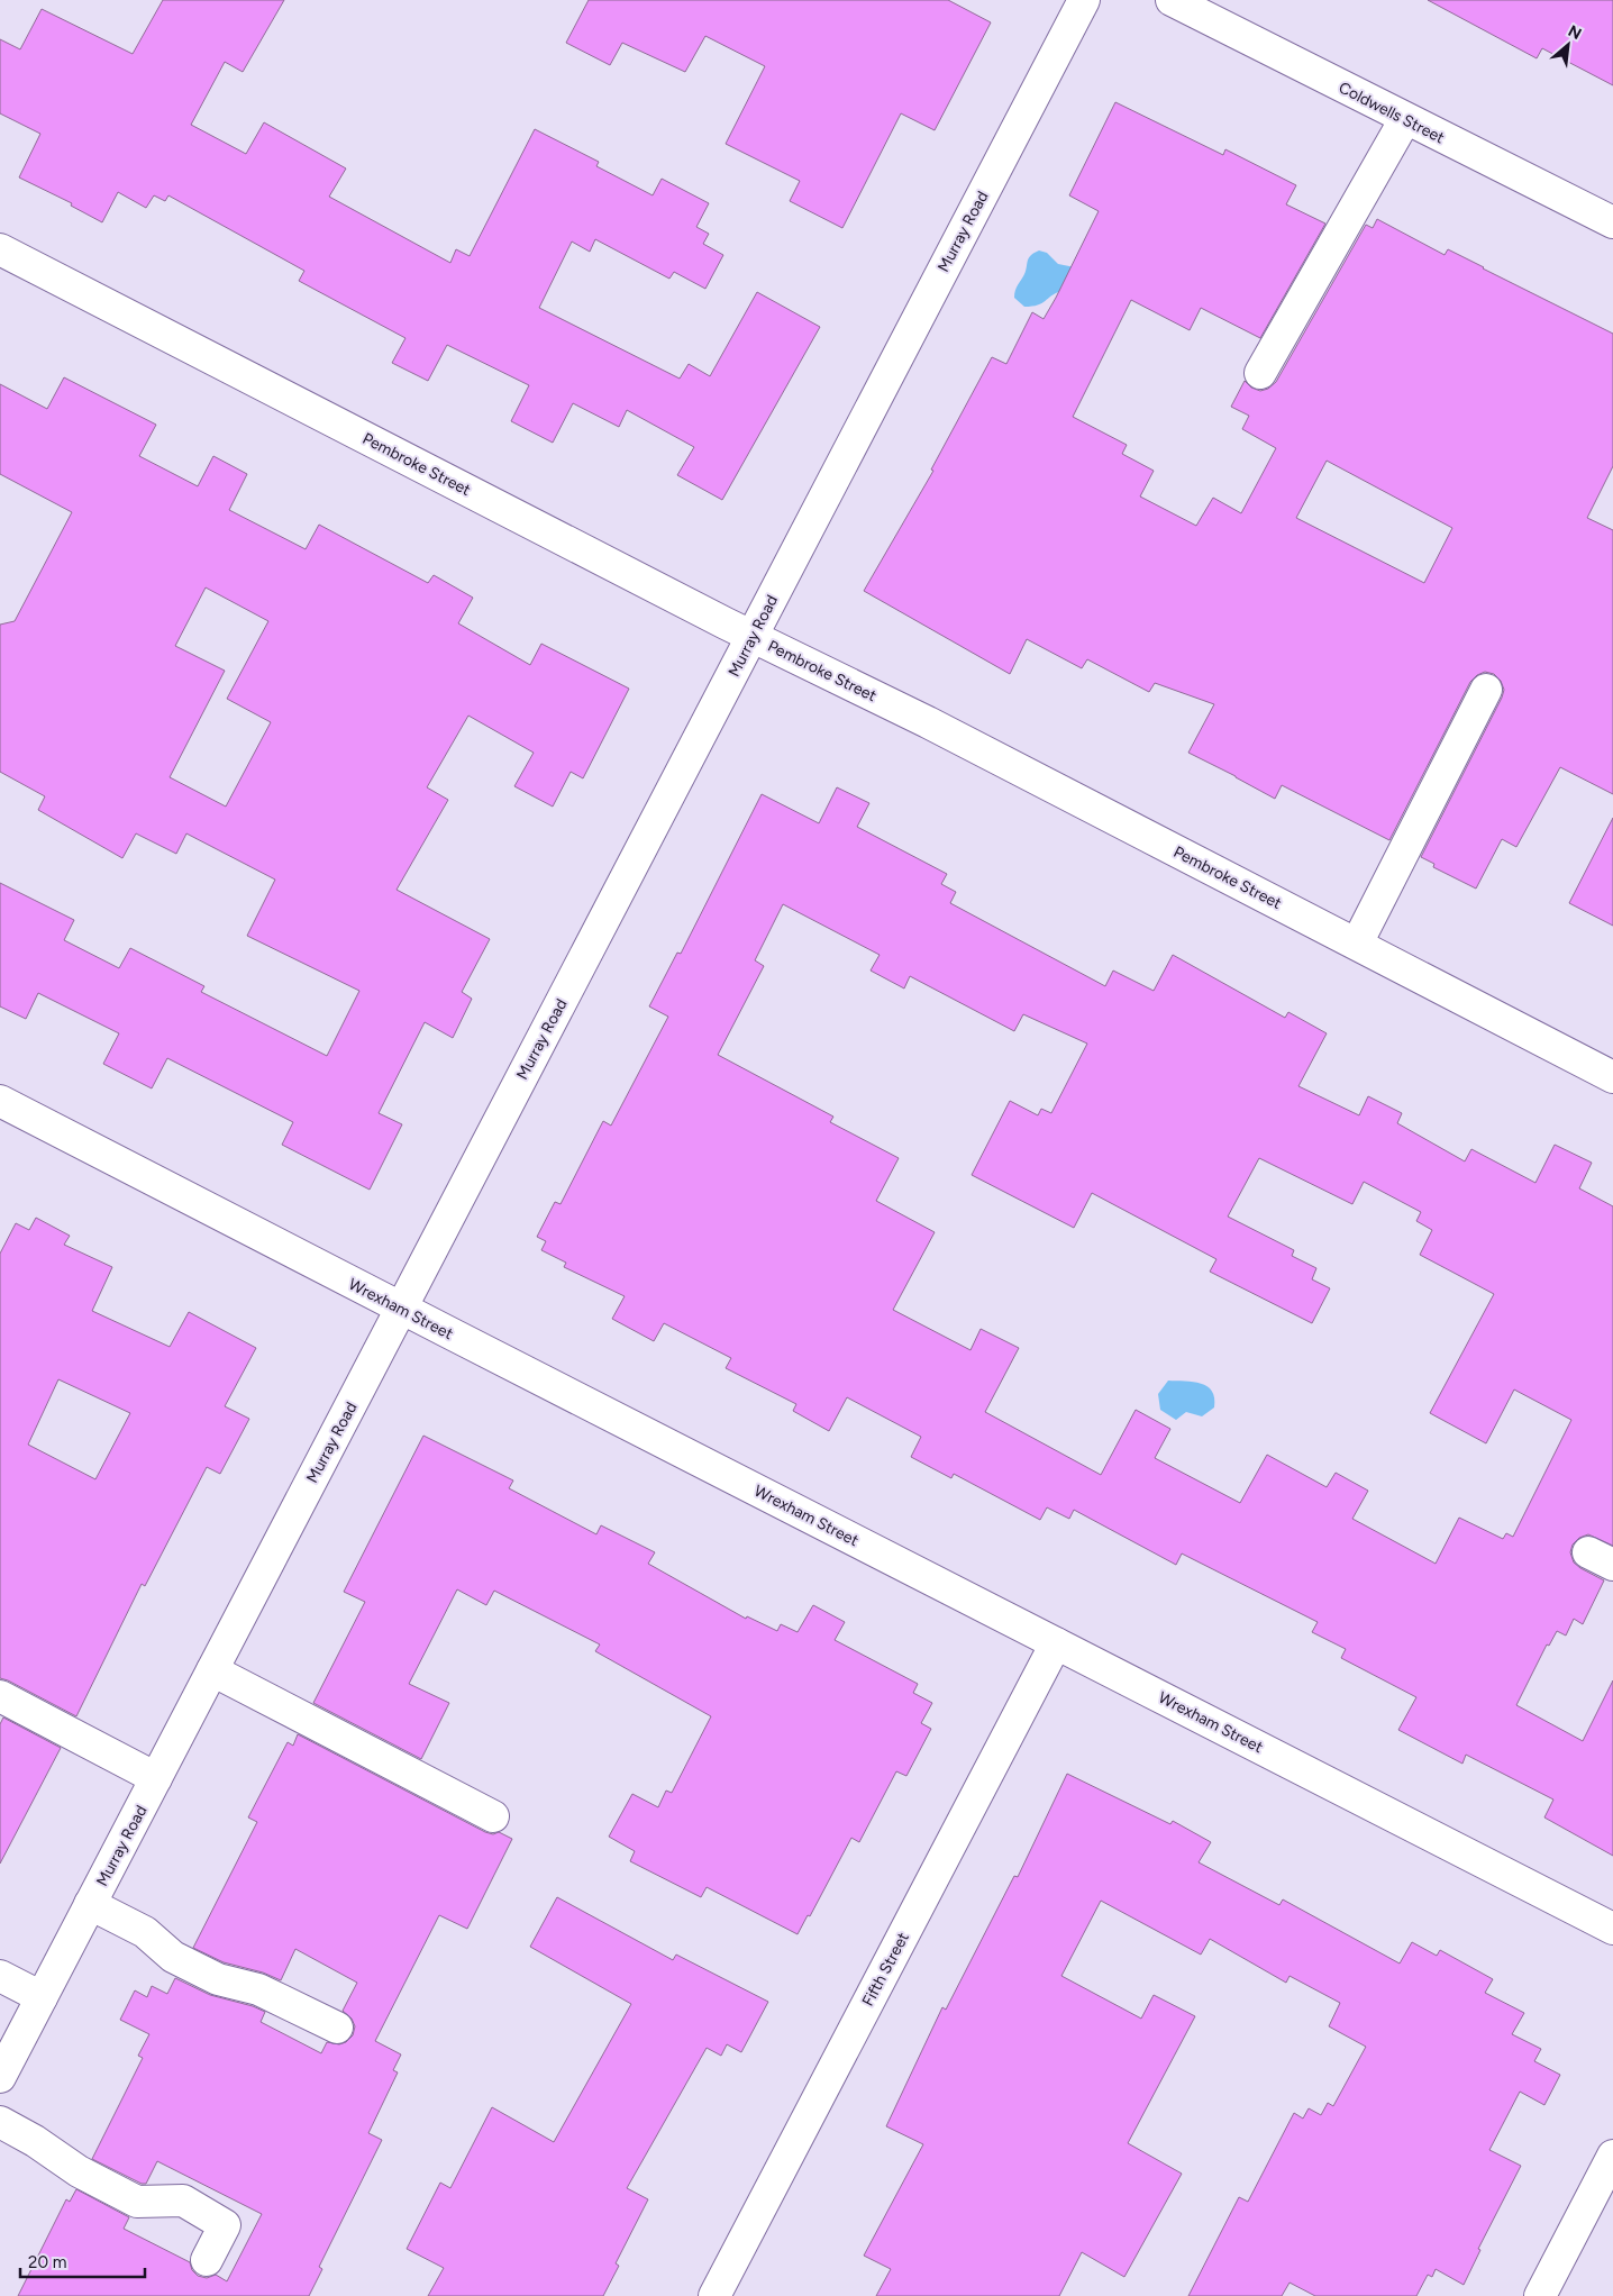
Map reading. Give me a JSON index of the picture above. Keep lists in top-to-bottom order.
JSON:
{
  "streets": {
    "street": [
      "Coldwells Street",
      "Murray Road",
      "Pembroke Street",
      "Wrexham Street",
      "Fifth Street"
    ]
  },
  "crossings": [
    ["Murray Road", "Pembroke Street"],
    ["Murray Road", "Wrexham Street"],
    ["Wrexham Street", "Fifth Street"]
  ],
  "scale_bar": "20 m",
  "north": "top right"
}
